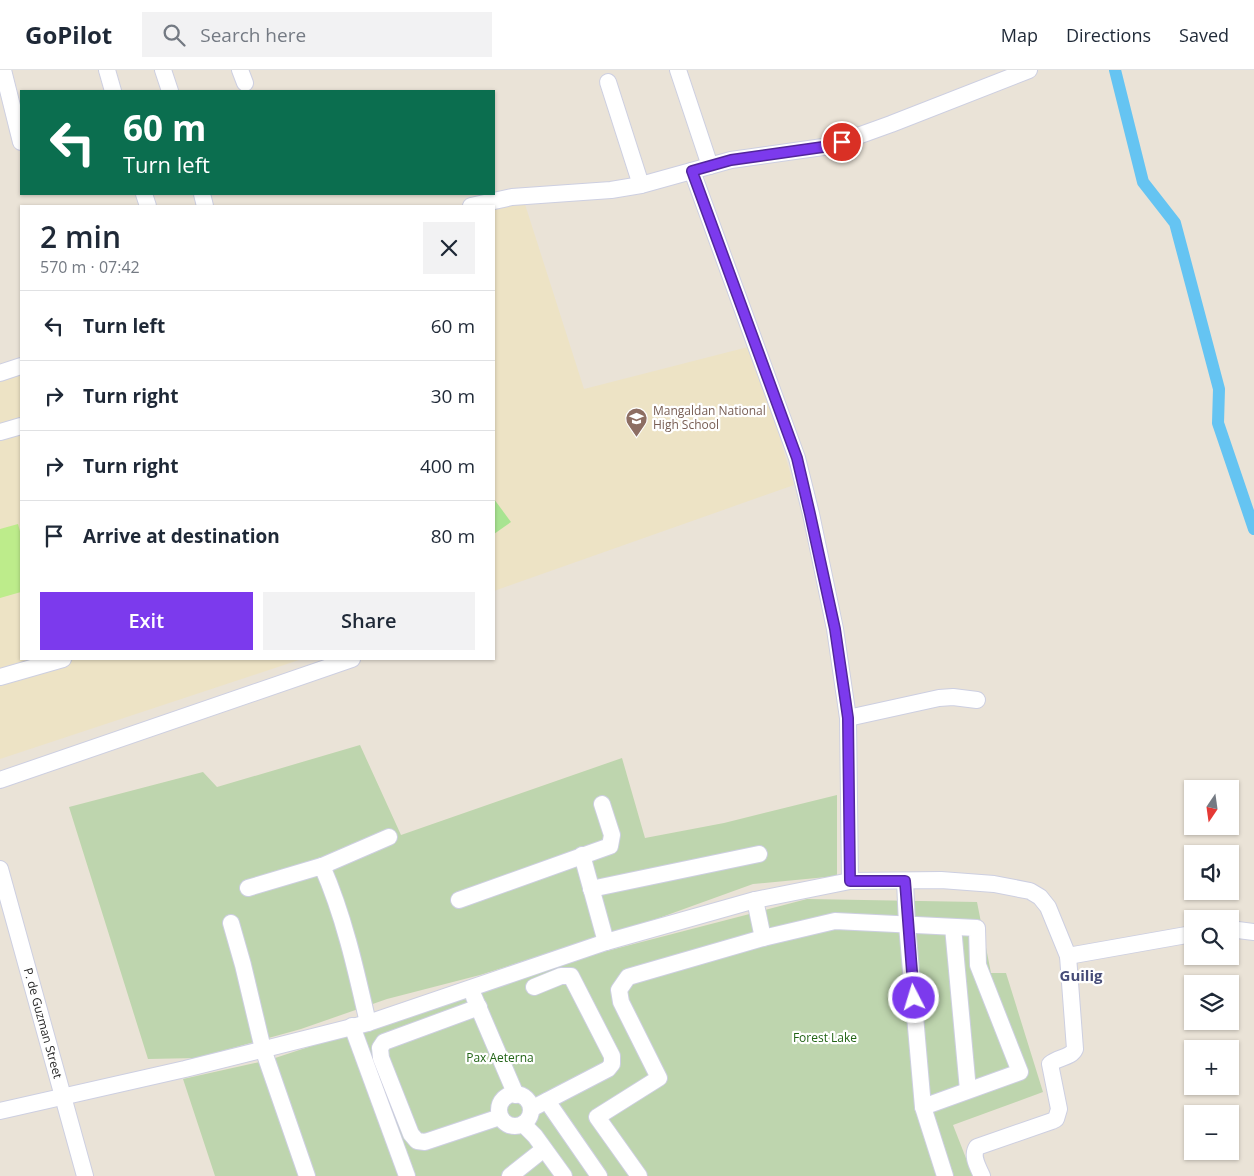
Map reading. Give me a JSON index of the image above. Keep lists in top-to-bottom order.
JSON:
{
  "streets": {
    "street": ["P. de Guzman Street"]
  },
  "districts": ["Guilig"],
  "parks": ["Forest Lake", "Pax Aeterna"],
  "places": {
    "school or university": ["Mangaldan National High School"]
  },
  "north": "bottom",
  "page": {
    "header": "GoPilot",
    "search": "Search here",
    "nav": ["Map", "Directions", "Saved"],
    "turn": ["60 m", "Turn left"],
    "heading": ["2 min", "570 m · 07:42"],
    "list": [
      {
        "name": "Turn left",
        "value": "60 m"
      },
      {
        "name": "Turn right",
        "value": "30 m"
      },
      {
        "name": "Turn right",
        "value": "400 m"
      },
      {
        "name": "Arrive at destination",
        "value": "80 m"
      }
    ],
    "buttons": ["Exit", "Share"],
    "map_buttons": ["+", "−"]
  }
}
